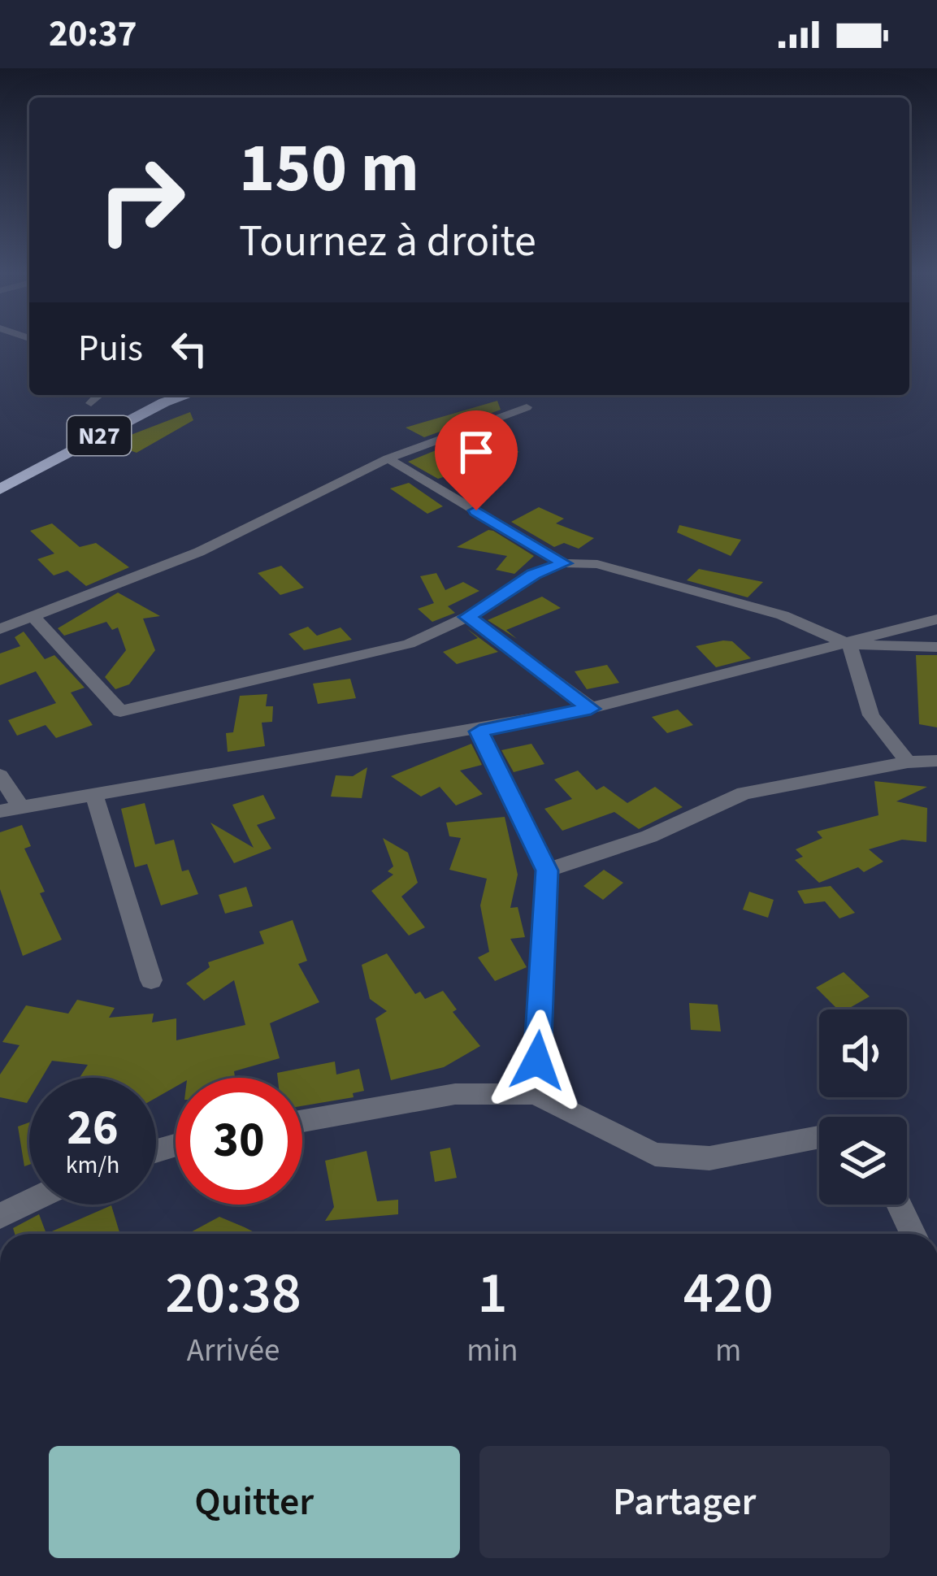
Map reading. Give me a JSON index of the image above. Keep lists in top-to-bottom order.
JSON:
{
  "streets": {
    "main road": ["N27"]
  },
  "page": {
    "status": "20:37",
    "turn": ["150 m", "Tournez à droite"],
    "then": "Puis",
    "speed": "26 km/h",
    "limit": "30",
    "eta": [
      "20:38",
      "Arrivée",
      "1",
      "min",
      "420",
      "m"
    ],
    "buttons": ["Quitter", "Partager"]
  }
}
